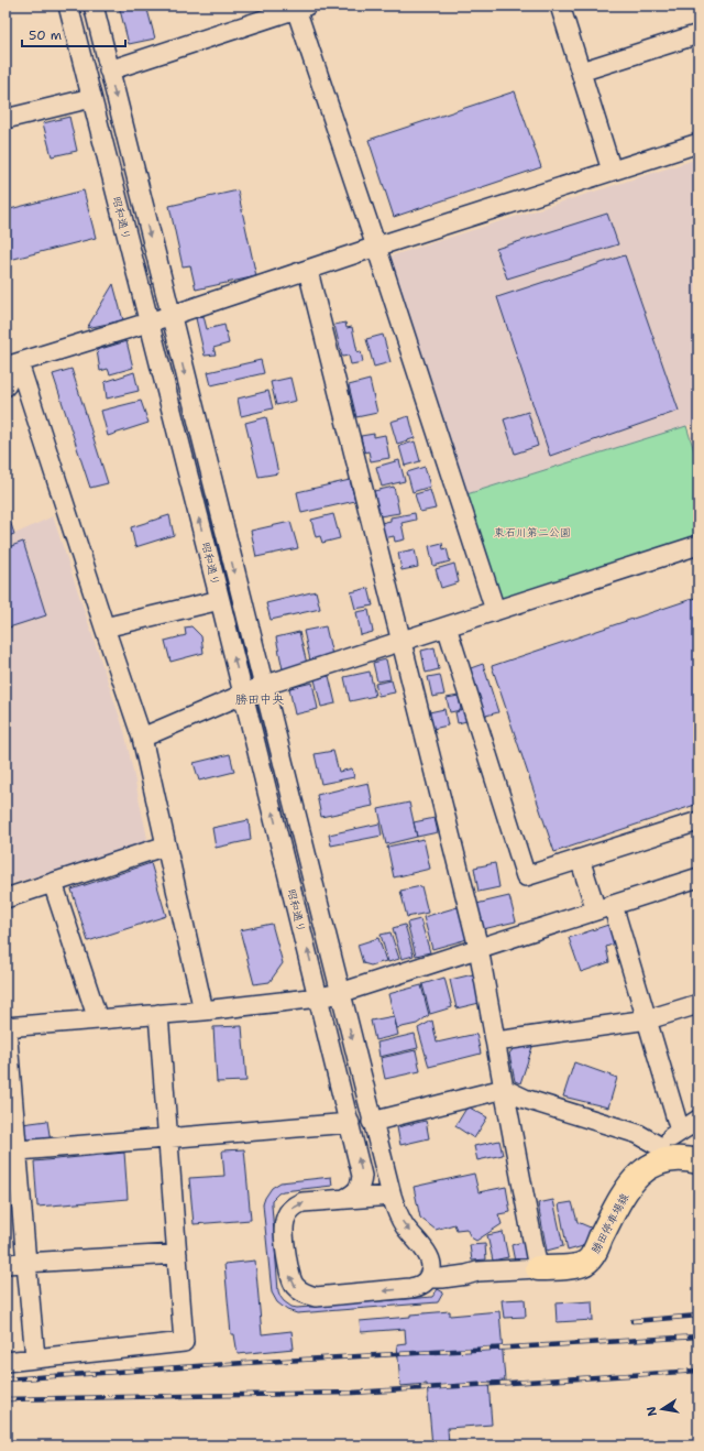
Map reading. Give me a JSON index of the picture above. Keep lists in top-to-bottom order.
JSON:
{
  "streets": {
    "main road": ["勝田停車場線"],
    "street": ["昭和通り"]
  },
  "districts": ["勝田中央"],
  "parks": ["東石川第二公園"],
  "scale_bar": "50 m",
  "north": "left"
}
